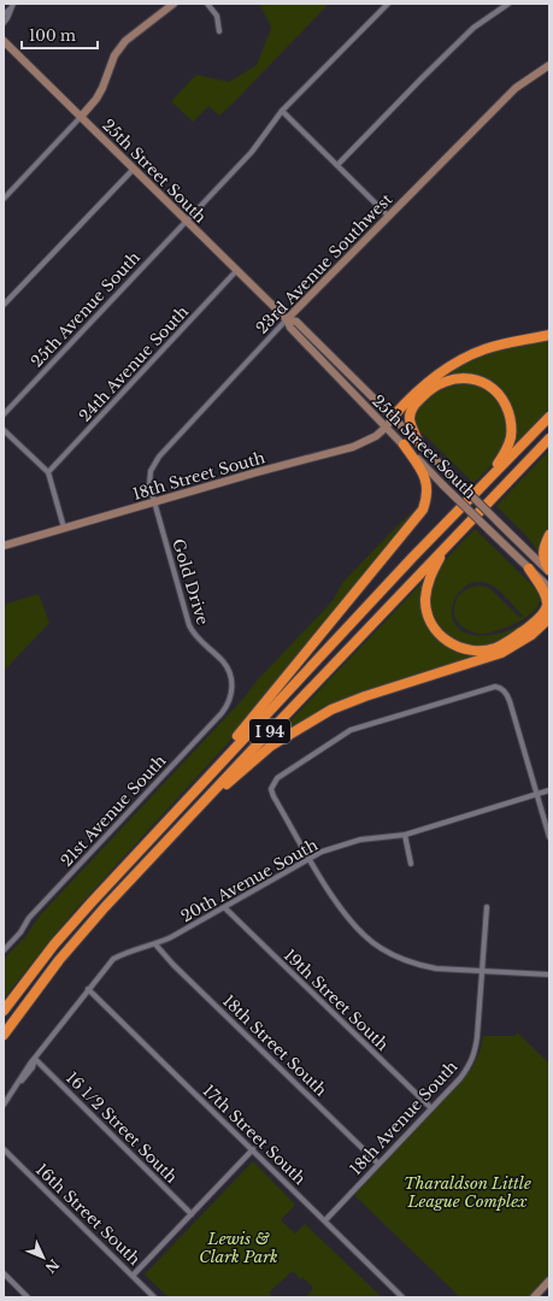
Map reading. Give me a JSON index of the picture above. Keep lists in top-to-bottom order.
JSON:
{
  "streets": {
    "highway": ["I 94"],
    "main road": ["25th Street South", "23rd Avenue Southwest", "18th Street South"],
    "street": [
      "25th Avenue South",
      "24th Avenue South",
      "Gold Drive",
      "21st Avenue South",
      "20th Avenue South",
      "19th Street South",
      "18th Avenue South",
      "16 1/2 Street South",
      "17th Street South",
      "16th Street South"
    ]
  },
  "crossings": [
    ["25th Street South", "23rd Avenue Southwest"],
    ["25th Street South", "25th Avenue South"],
    ["25th Street South", "24th Avenue South"],
    ["25th Street South", "18th Street South"],
    ["23rd Avenue Southwest", "18th Street South"],
    ["23rd Avenue Southwest", "Gold Drive"],
    ["18th Street South", "Gold Drive"],
    ["18th Street South", "20th Avenue South"],
    ["18th Street South", "18th Avenue South"],
    ["Gold Drive", "21st Avenue South"],
    ["20th Avenue South", "19th Street South"],
    ["20th Avenue South", "16 1/2 Street South"],
    ["20th Avenue South", "17th Street South"],
    ["19th Street South", "18th Avenue South"],
    ["18th Avenue South", "17th Street South"]
  ],
  "parks": ["Tharaldson Little League Complex", "Lewis & Clark Park"],
  "scale_bar": "100 m",
  "north": "bottom right"
}
